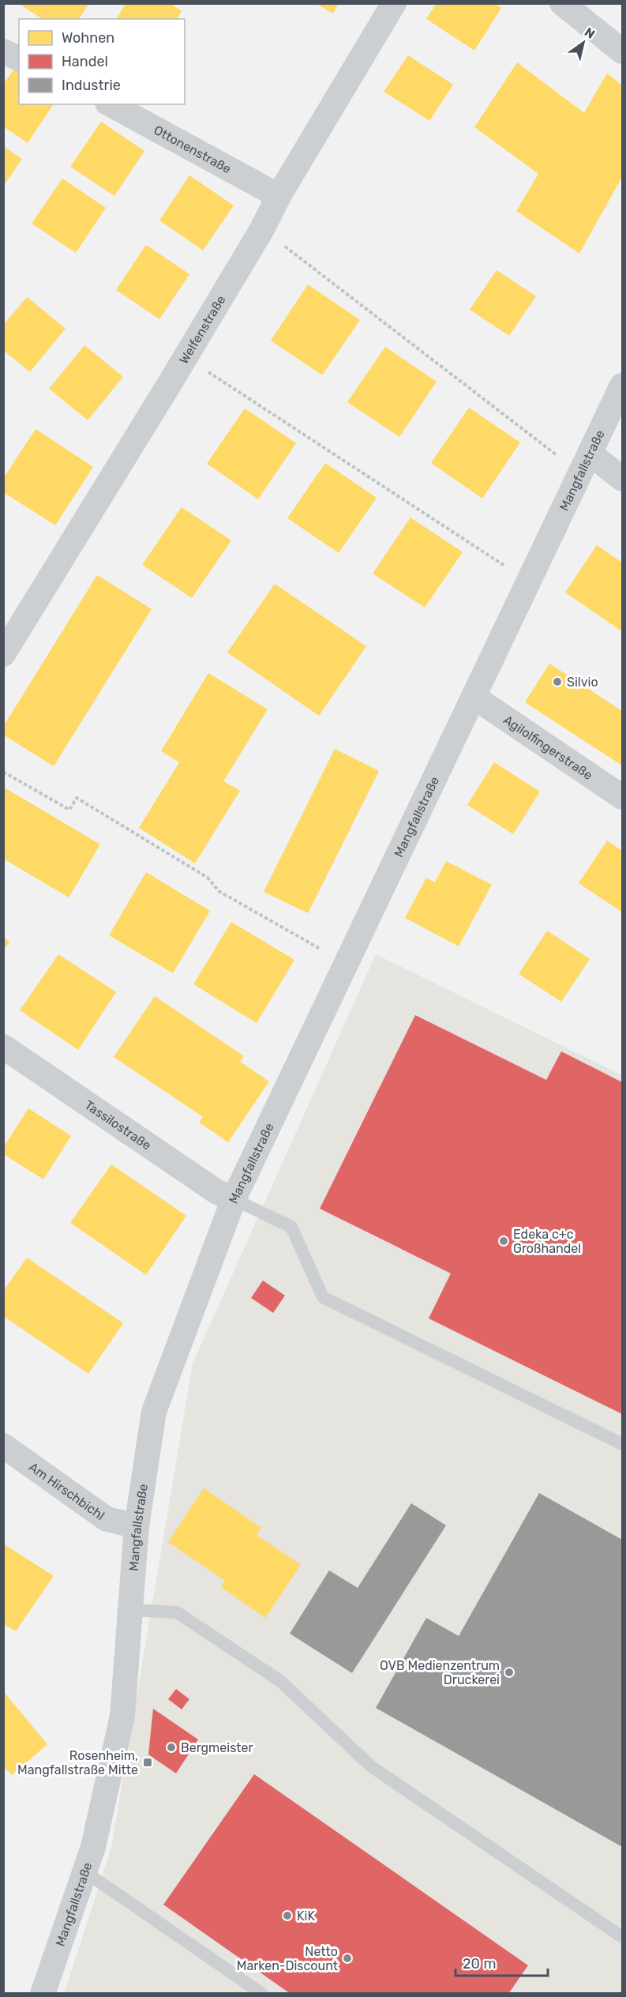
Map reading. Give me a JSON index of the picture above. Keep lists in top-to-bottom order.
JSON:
{
  "streets": {
    "street": [
      "Ottonenstraße",
      "Welfenstraße",
      "Mangfallstraße",
      "Agilolfingerstraße",
      "Tassilostraße",
      "Am Hirschbichl"
    ]
  },
  "crossings": [
    ["Ottonenstraße", "Welfenstraße"],
    ["Mangfallstraße", "Agilolfingerstraße"],
    ["Mangfallstraße", "Tassilostraße"],
    ["Mangfallstraße", "Am Hirschbichl"]
  ],
  "places": {
    "other": [
      "Silvio",
      "Edeka c+c Großhandel",
      "OVB Medienzentrum Druckerei",
      "Bergmeister",
      "KiK",
      "Netto Marken-Discount"
    ],
    "transit": ["Rosenheim, Mangfallstraße Mitte"]
  },
  "legend": ["Wohnen", "Handel", "Industrie"],
  "scale_bar": "20 m",
  "north": "top right"
}
